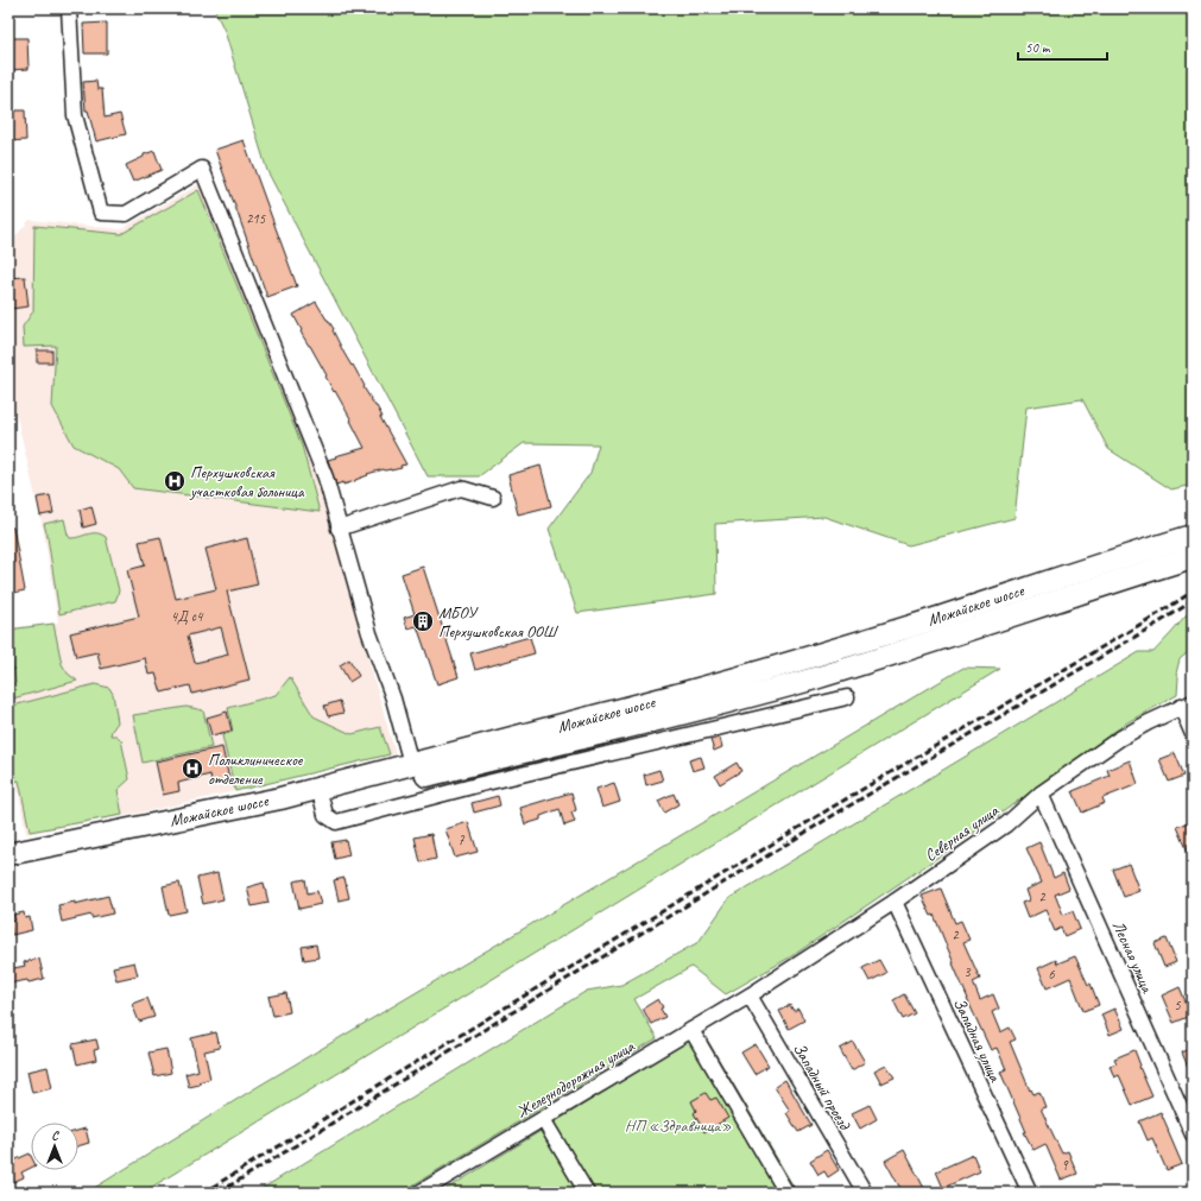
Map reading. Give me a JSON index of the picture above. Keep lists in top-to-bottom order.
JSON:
{
  "streets": {
    "main road": ["Можайское шоссе"],
    "street": [
      "Северная улица",
      "Лесная улица",
      "Западная улица",
      "Железнодорожная улица",
      "Западный проезд"
    ]
  },
  "crossings": [
    ["Северная улица", "Лесная улица"],
    ["Северная улица", "Западная улица"],
    ["Северная улица", "Железнодорожная улица"],
    ["Северная улица", "Западный проезд"],
    ["Железнодорожная улица", "Западный проезд"]
  ],
  "parks": ["НП «Здравница»"],
  "places": {
    "hospital": ["Перхушковская участковая больница", "Поликлиническое отделение"],
    "building": ["МБОУ Перхушковская ООШ"]
  },
  "house_numbers": [
    "215",
    "4Д с4",
    "7",
    "2",
    "2",
    "3",
    "6",
    "5",
    "9"
  ],
  "scale_bar": "50 m",
  "north": "top"
}
